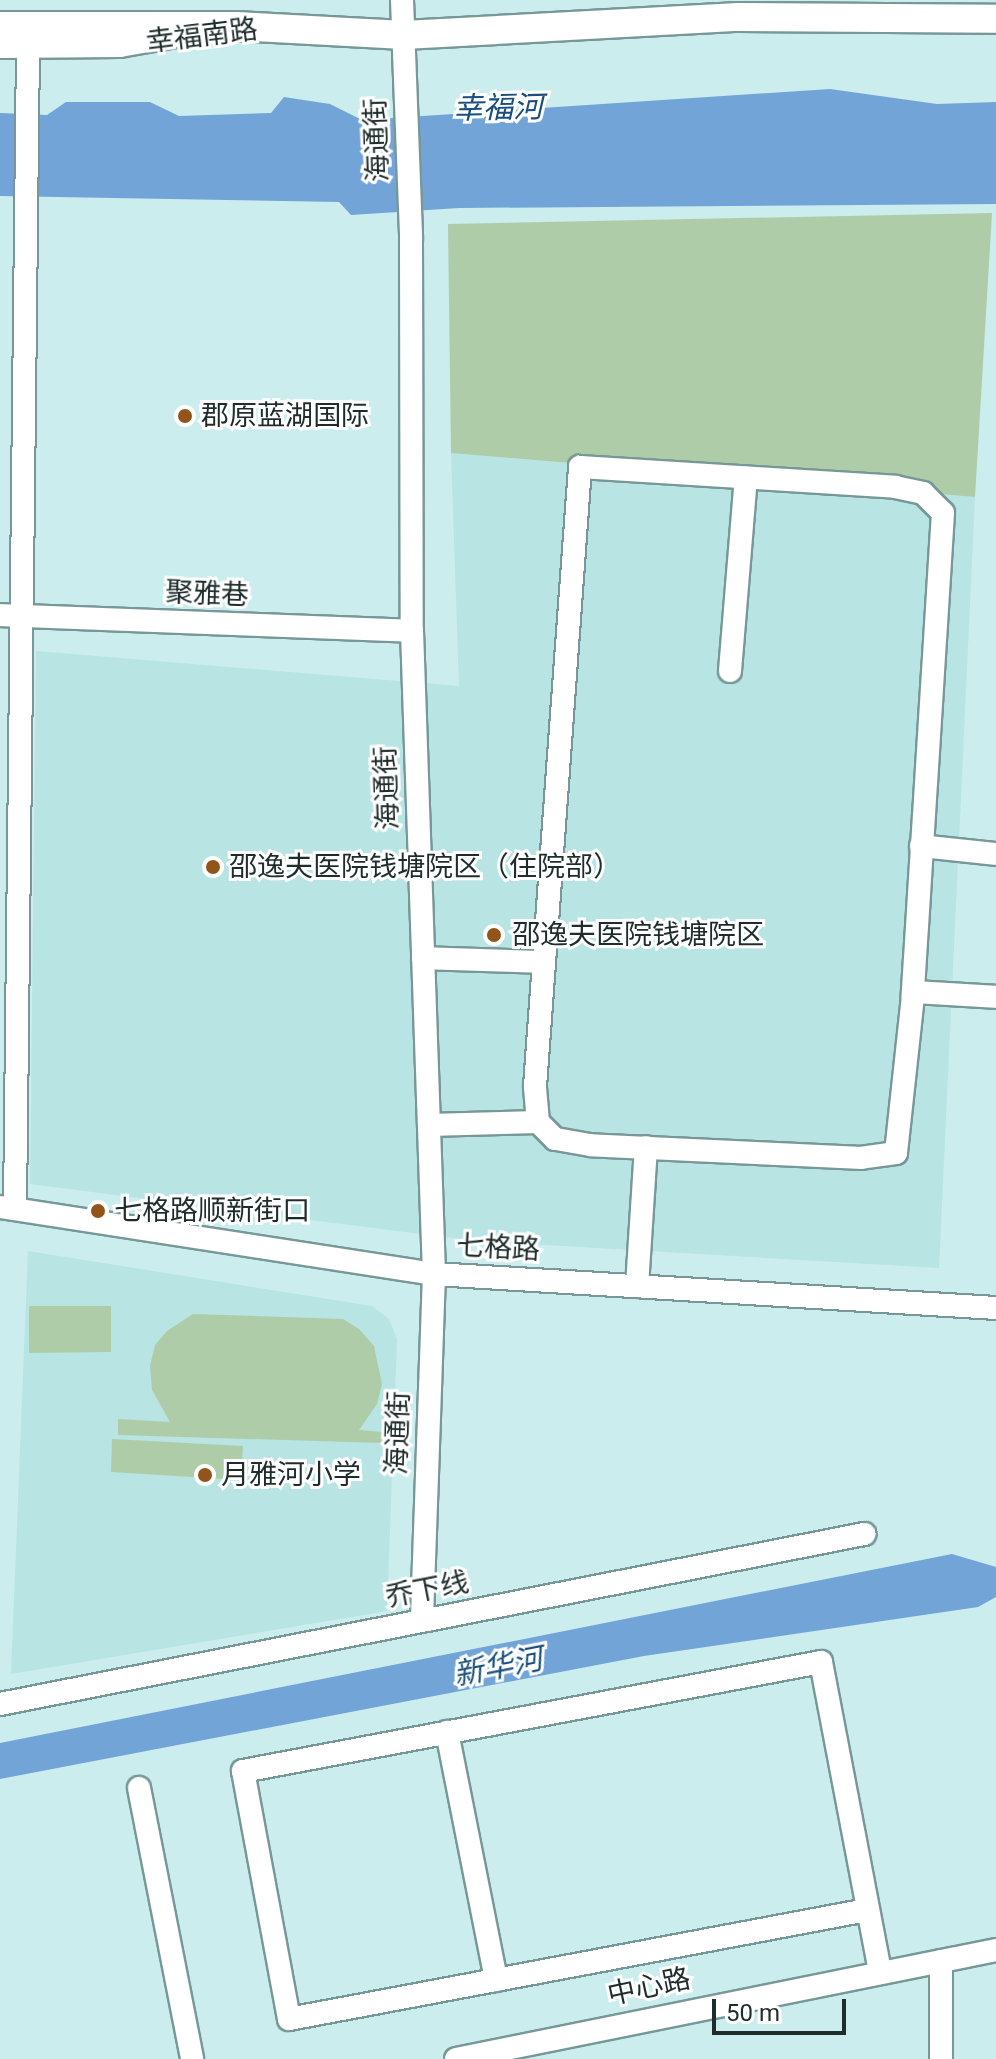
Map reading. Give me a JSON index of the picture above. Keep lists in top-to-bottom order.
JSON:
{
  "streets": {
    "main road": ["幸福南路"],
    "street": [
      "海通街",
      "聚雅巷",
      "七格路",
      "乔下线",
      "中心路"
    ]
  },
  "crossings": [
    ["幸福南路", "海通街"],
    ["海通街", "聚雅巷"],
    ["海通街", "七格路"],
    ["海通街", "乔下线"]
  ],
  "water": ["幸福河", "新华河"],
  "places": [
    "郡原蓝湖国际",
    "邵逸夫医院钱塘院区（住院部）",
    "邵逸夫医院钱塘院区",
    "七格路顺新街口",
    "月雅河小学"
  ],
  "scale_bar": "50 m"
}
